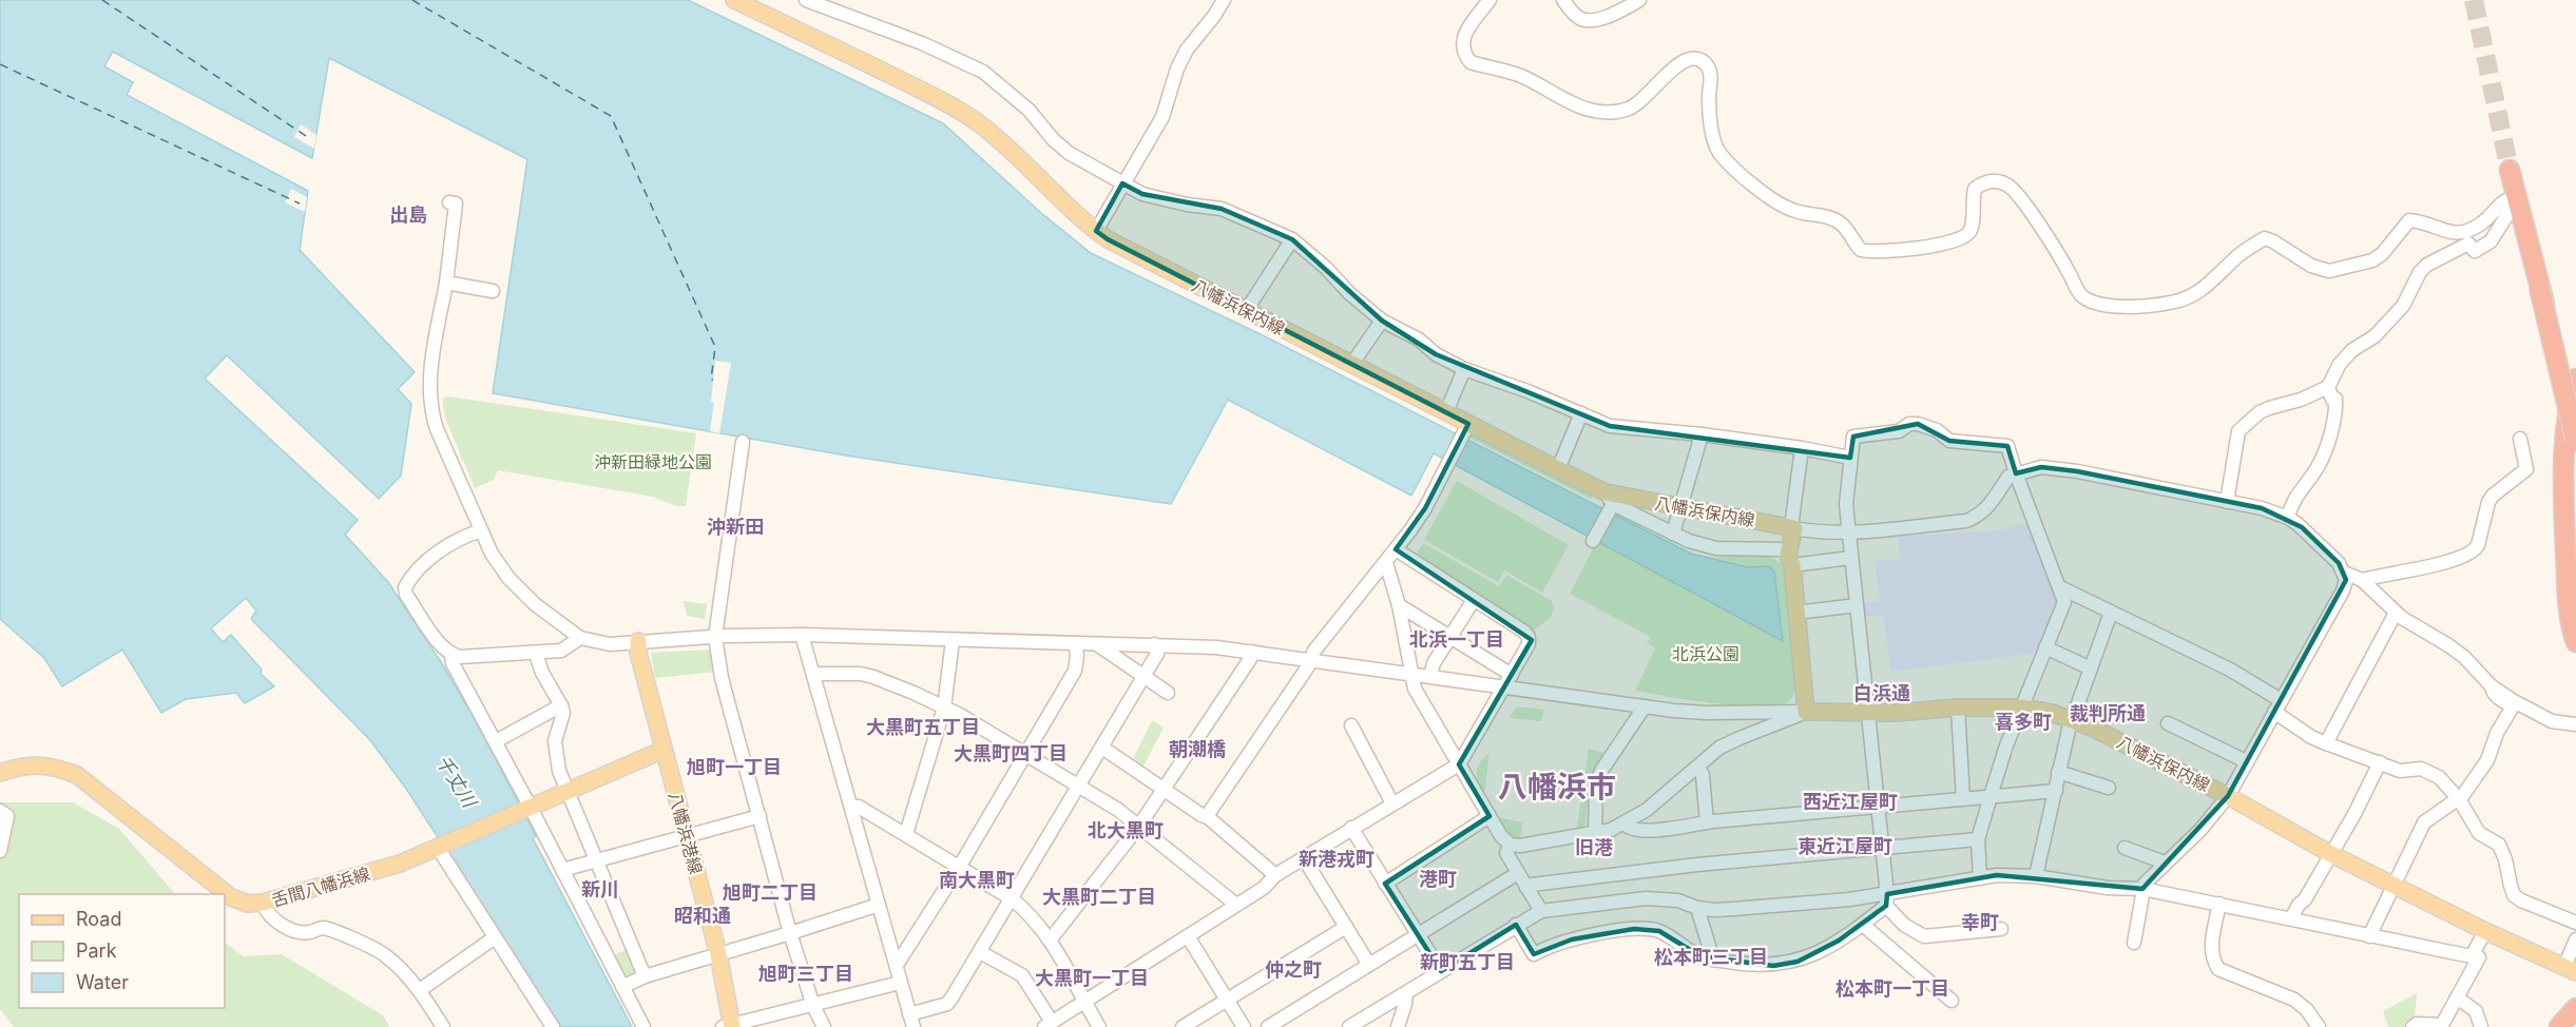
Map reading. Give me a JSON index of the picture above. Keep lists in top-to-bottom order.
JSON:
{
  "streets": {
    "main road": ["八幡浜保内線", "八幡浜港線", "舌間八幡浜線"]
  },
  "crossings": [
    ["八幡浜港線", "舌間八幡浜線"]
  ],
  "districts": [
    "出島",
    "沖新田",
    "北浜一丁目",
    "白浜通",
    "裁判所通",
    "喜多町",
    "大黒町五丁目",
    "朝潮橋",
    "大黒町四丁目",
    "旭町一丁目",
    "八幡浜市",
    "西近江屋町",
    "北大黒町",
    "東近江屋町",
    "旧港",
    "新港戎町",
    "港町",
    "南大黒町",
    "新川",
    "旭町二丁目",
    "大黒町二丁目",
    "昭和通",
    "幸町",
    "松本町三丁目",
    "新町五丁目",
    "仲之町",
    "旭町三丁目",
    "大黒町一丁目",
    "松本町一丁目"
  ],
  "water": ["千丈川"],
  "parks": ["沖新田緑地公園", "北浜公園"],
  "legend": ["Road", "Park", "Water"]
}
